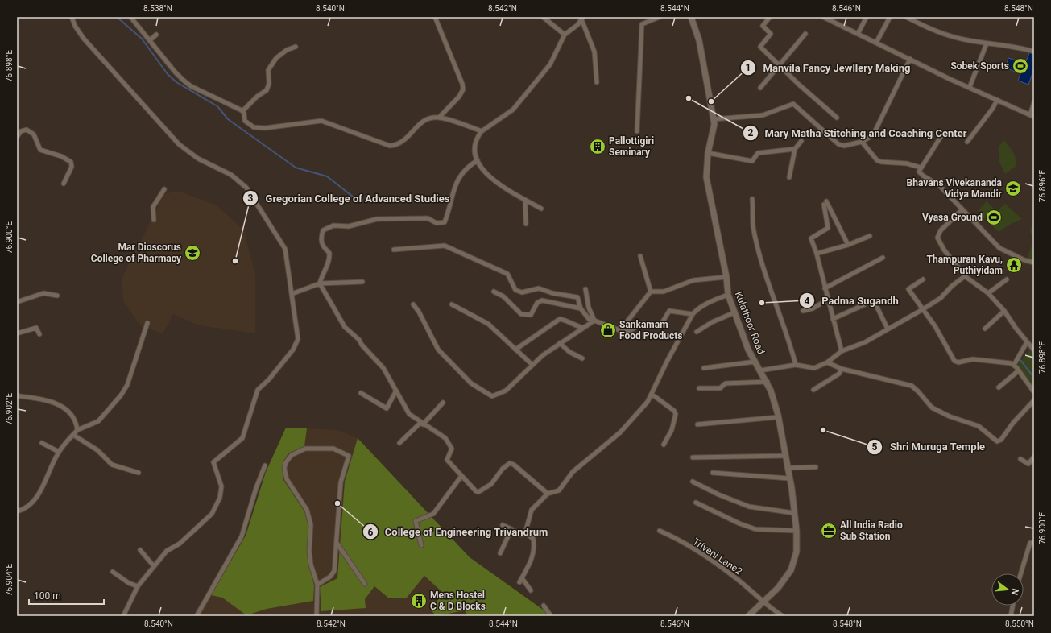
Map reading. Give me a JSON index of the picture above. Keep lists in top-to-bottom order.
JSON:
{
  "streets": {
    "main road": ["Kulathoor Road"],
    "street": ["Triveni Lane2"]
  },
  "crossings": [
    ["Kulathoor Road", "Triveni Lane2"]
  ],
  "places": {
    "sports": ["Sobek Sports", "Vyasa Ground"],
    "other": [
      "Mary Matha Stitching and Coaching Center",
      "Manvila Fancy Jewllery Making",
      "Gregorian College of Advanced Studies",
      "Padma Sugandh",
      "Shri Muruga Temple",
      "College of Engineering Trivandrum"
    ],
    "building": ["Pallottigiri Seminary", "Mens Hostel C & D Blocks"],
    "school or university": ["Bhavans Vivekananda Vidya Mandir", "Mar Dioscorus College of Pharmacy"],
    "temple": ["Thampuran Kavu, Puthiyidam"],
    "shop": ["Sankamam Food Products"],
    "office": ["All India Radio Sub Station"]
  },
  "scale_bar": "100 m",
  "north": "right",
  "coordinates": [
    "8.538°N",
    "8.540°N",
    "8.542°N",
    "8.544°N",
    "8.546°N",
    "8.548°N",
    "76.898°E",
    "76.896°E",
    "76.900°E",
    "76.902°E",
    "76.904°E",
    "8.550°N"
  ]
}
